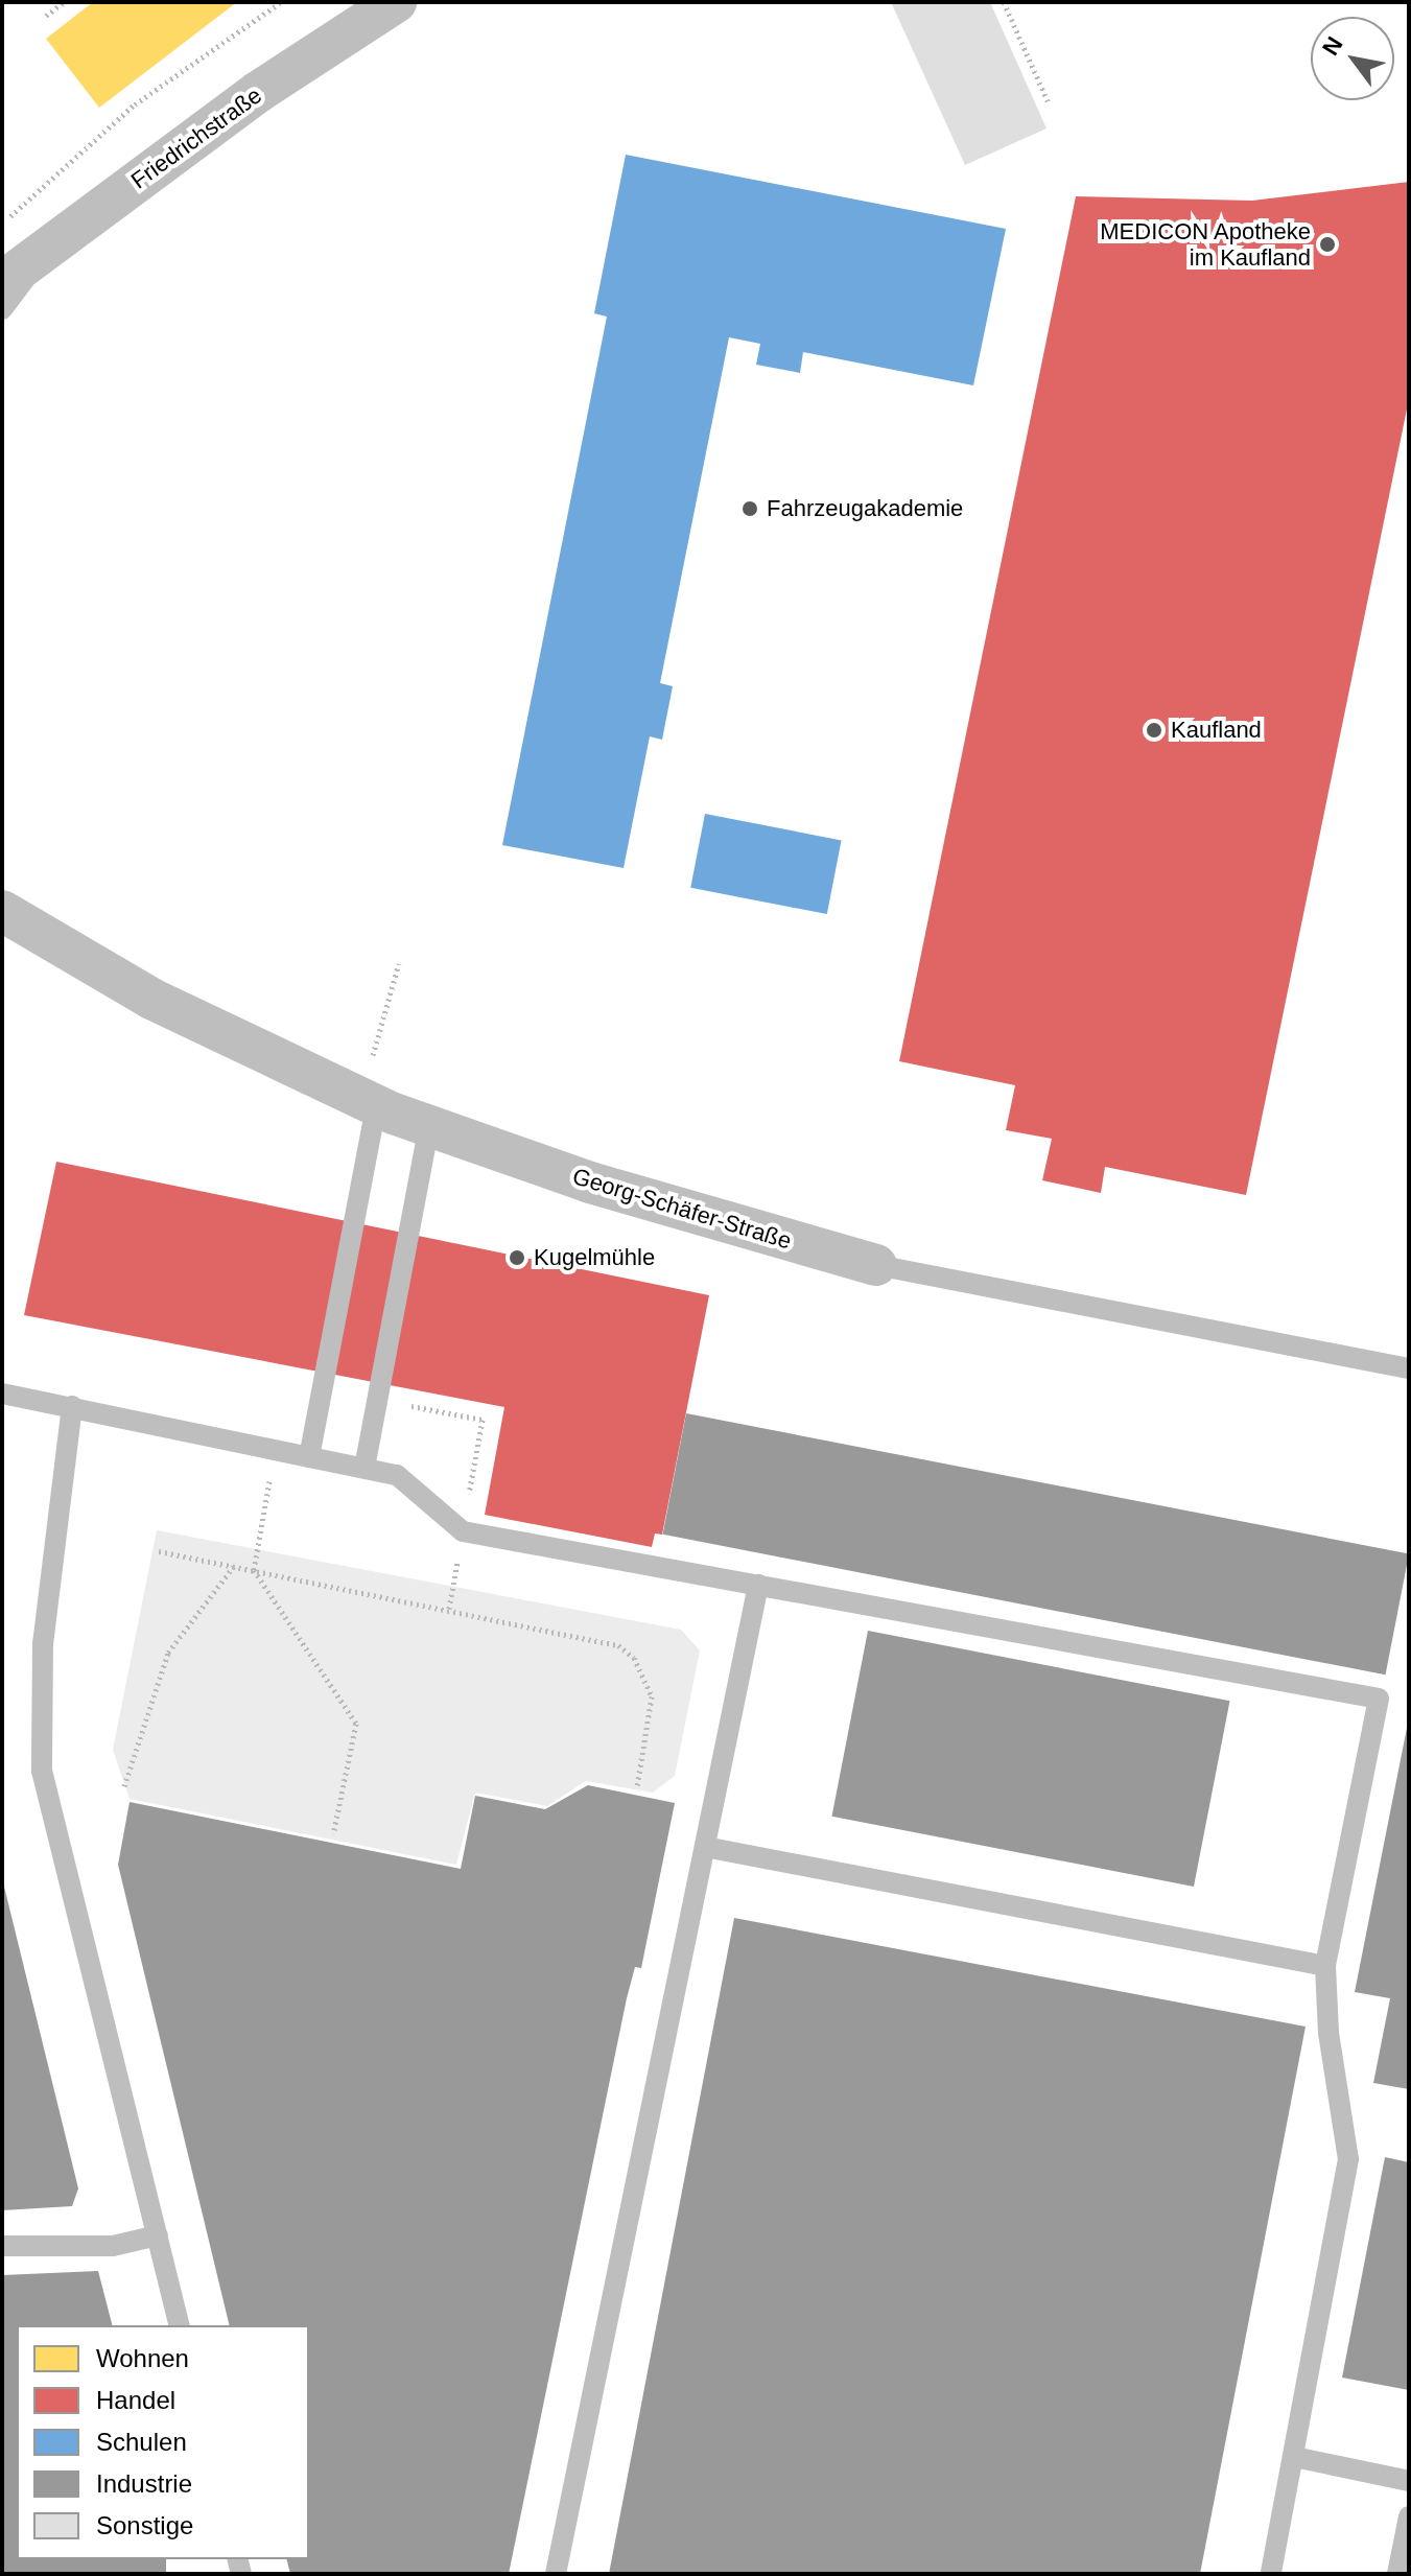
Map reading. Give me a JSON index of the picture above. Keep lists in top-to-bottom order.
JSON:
{
  "streets": {
    "street": ["Friedrichstraße", "Georg-Schäfer-Straße"]
  },
  "places": [
    "MEDICON Apotheke im Kaufland",
    "Fahrzeugakademie",
    "Kaufland",
    "Kugelmühle"
  ],
  "legend": [
    "Wohnen",
    "Handel",
    "Schulen",
    "Industrie",
    "Sonstige"
  ],
  "north": "top left"
}
